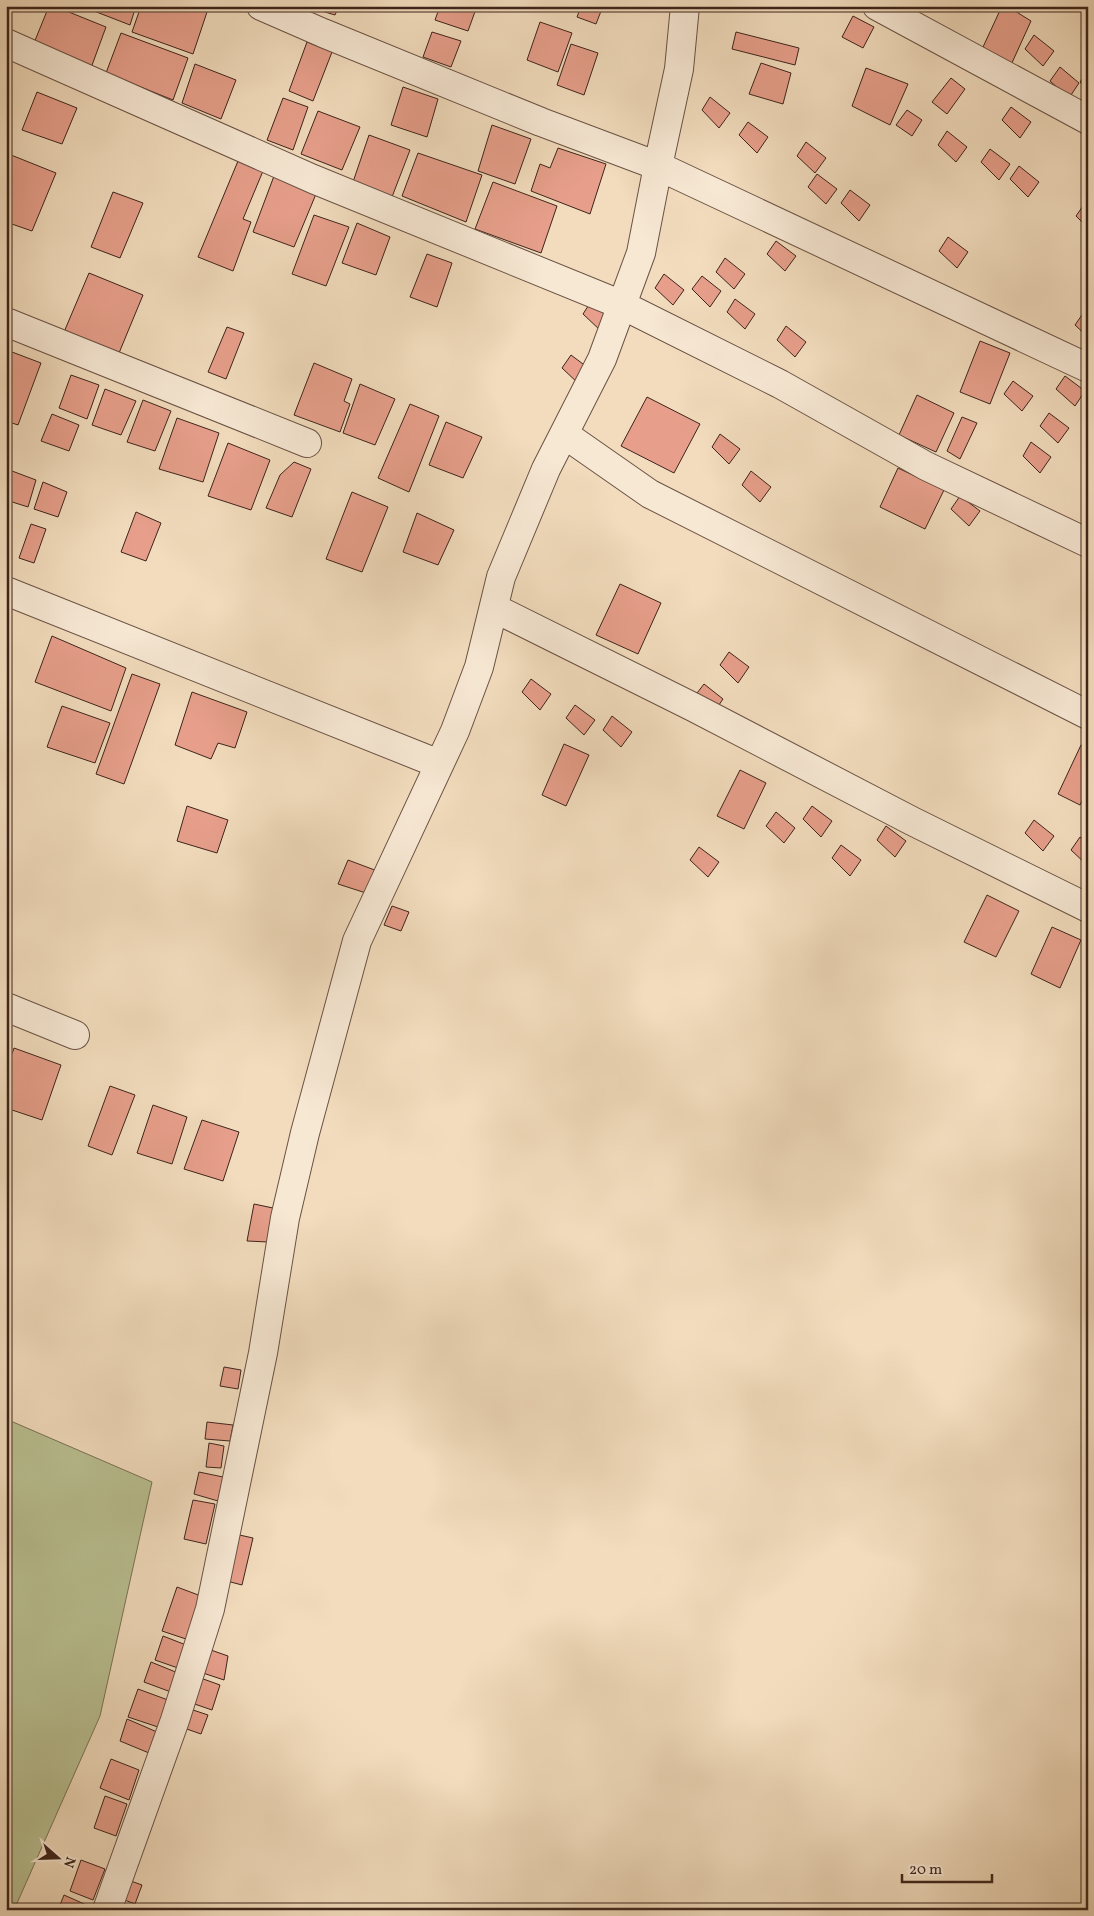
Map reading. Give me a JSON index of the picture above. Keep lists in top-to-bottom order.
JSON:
{
  "scale_bar": "20 m",
  "north": "right"
}
